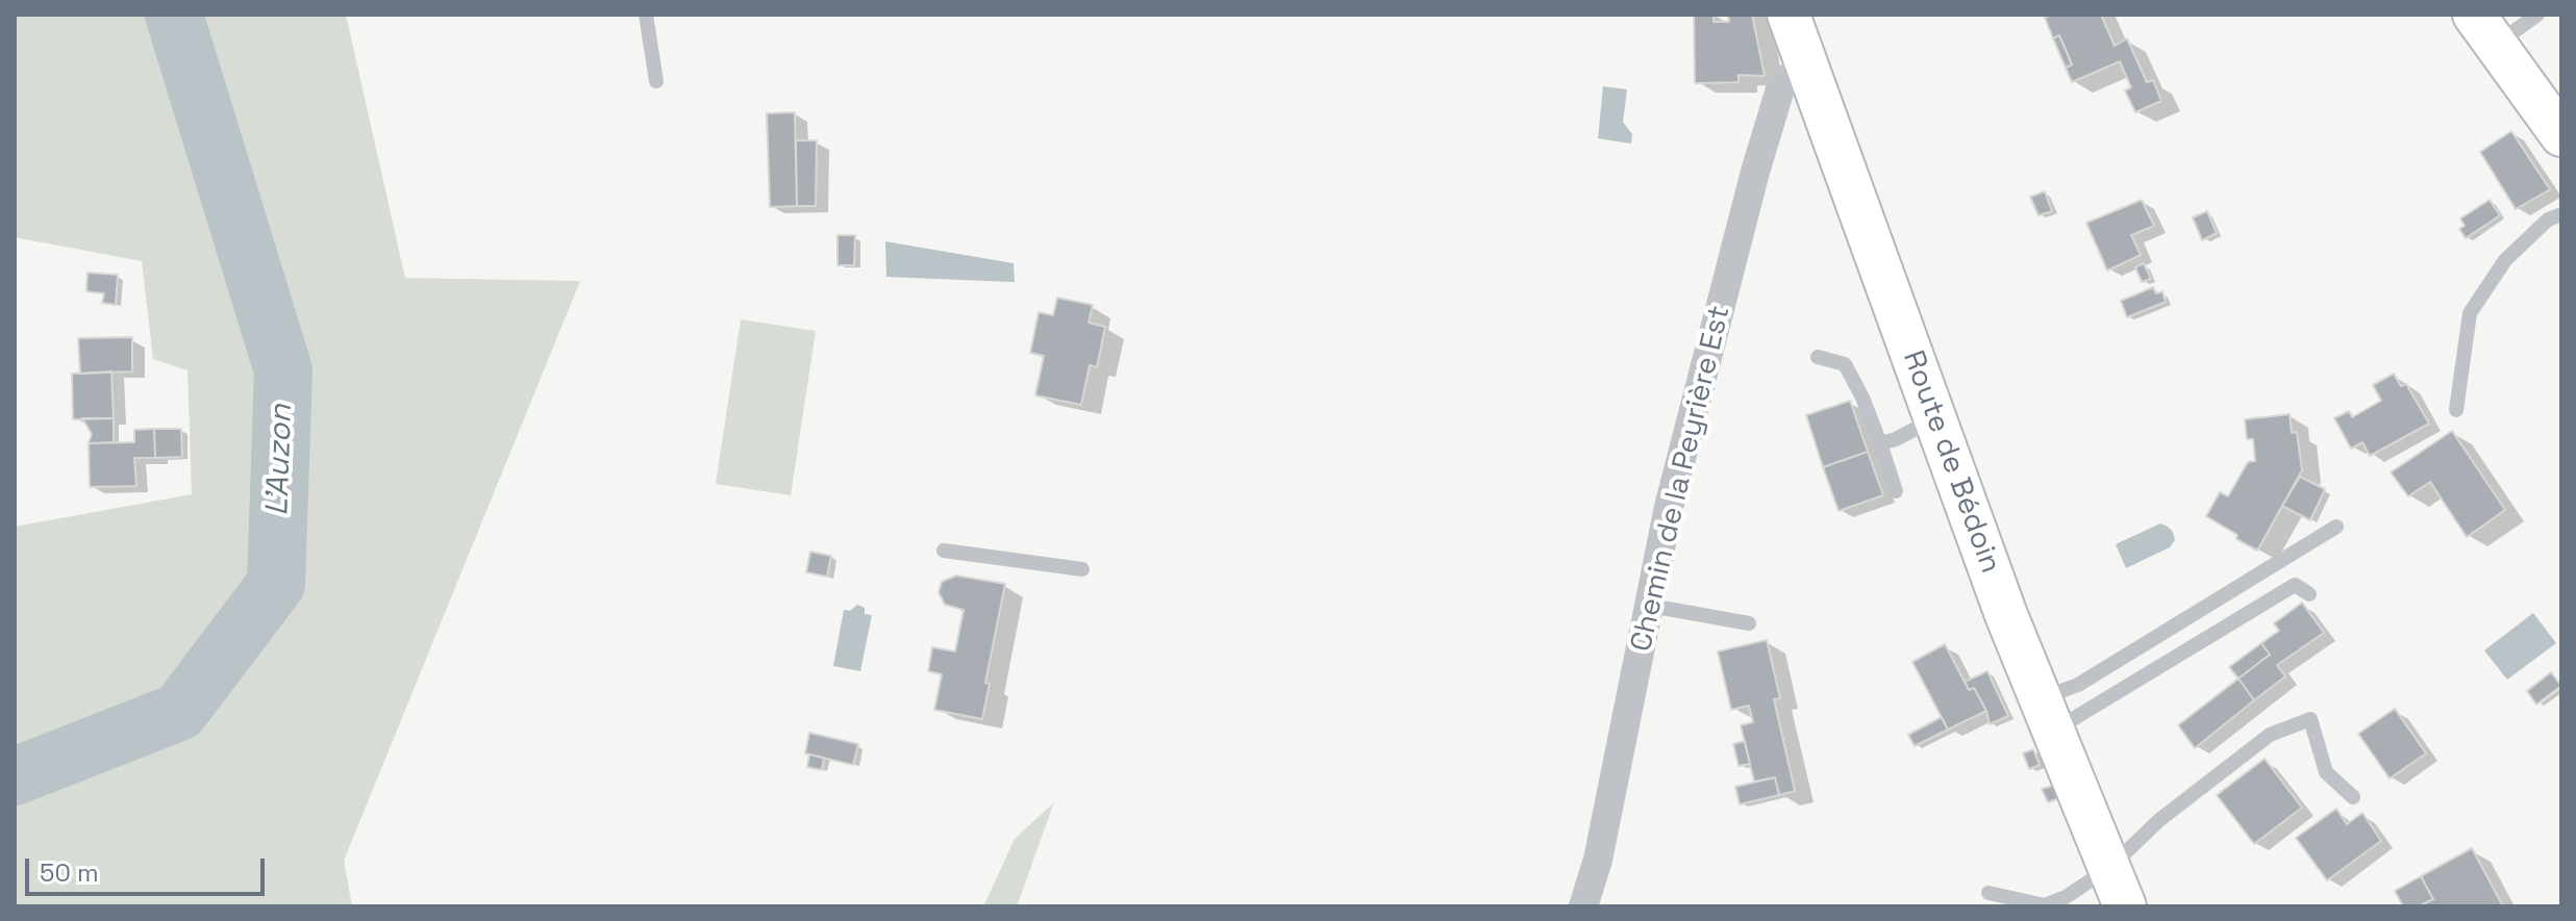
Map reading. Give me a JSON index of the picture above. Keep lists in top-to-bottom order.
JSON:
{
  "streets": {
    "main road": ["Route de Bédoin"],
    "street": ["Chemin de la Peyrière Est"]
  },
  "crossings": [
    ["Route de Bédoin", "Chemin de la Peyrière Est"]
  ],
  "water": ["L'Auzon"],
  "scale_bar": "50 m"
}
